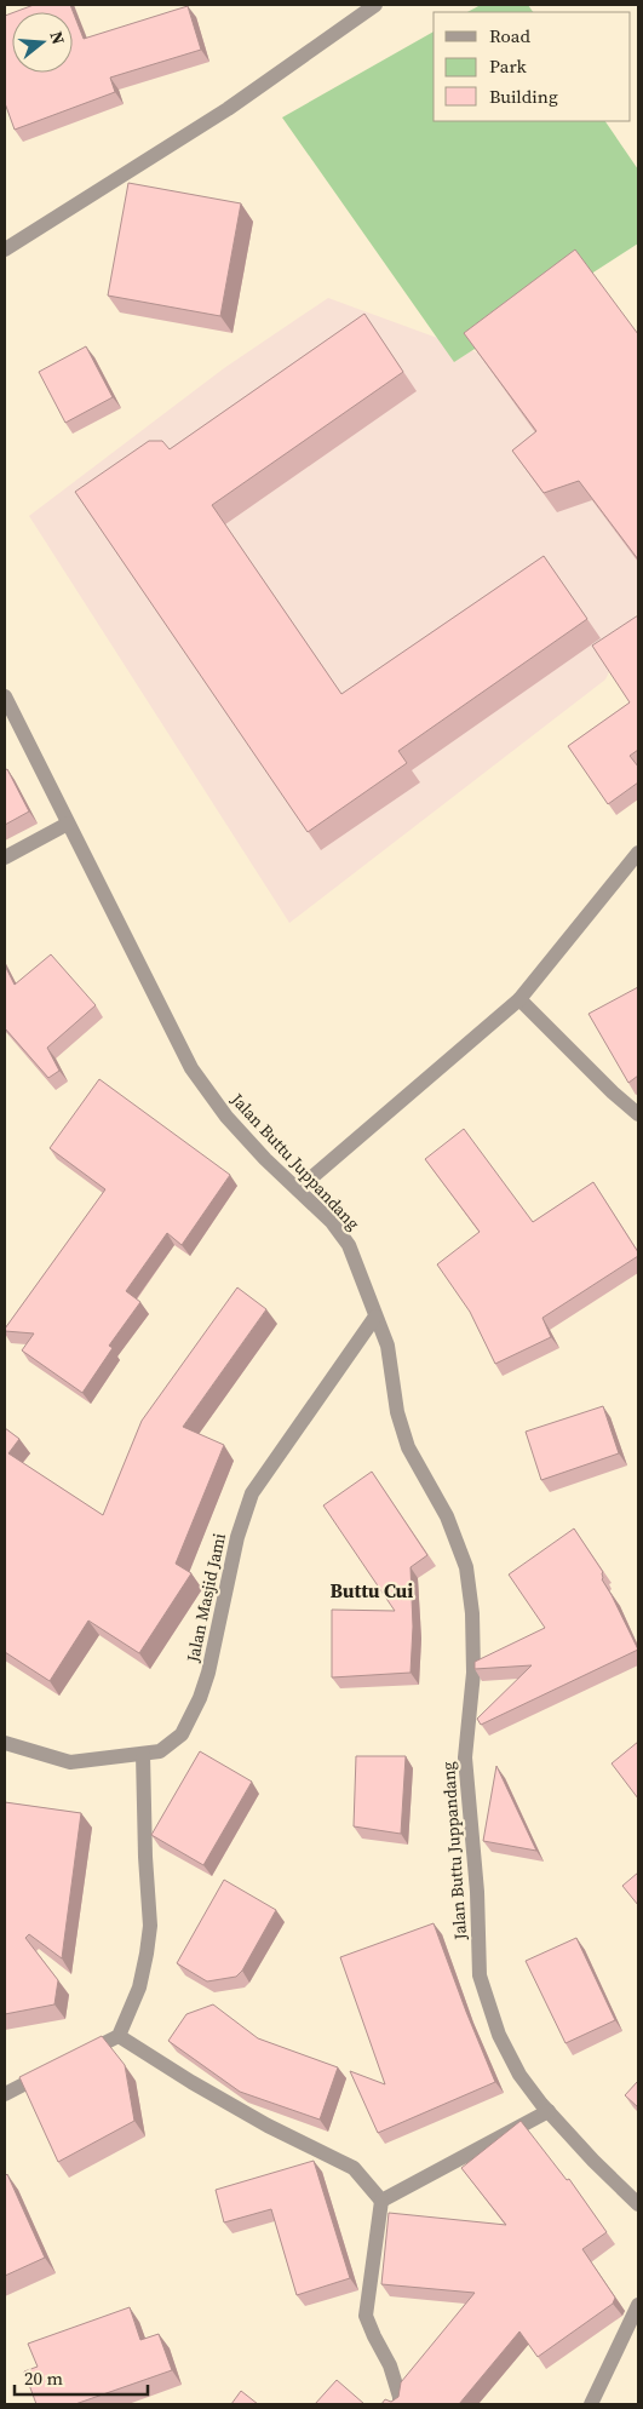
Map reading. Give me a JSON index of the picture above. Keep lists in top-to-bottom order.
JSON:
{
  "streets": {
    "street": ["Jalan Buttu Juppandang", "Jalan Masjid Jami"]
  },
  "crossings": [
    ["Jalan Buttu Juppandang", "Jalan Masjid Jami"]
  ],
  "districts": ["Buttu Cui"],
  "legend": ["Road", "Park", "Building"],
  "scale_bar": "20 m",
  "north": "right"
}
